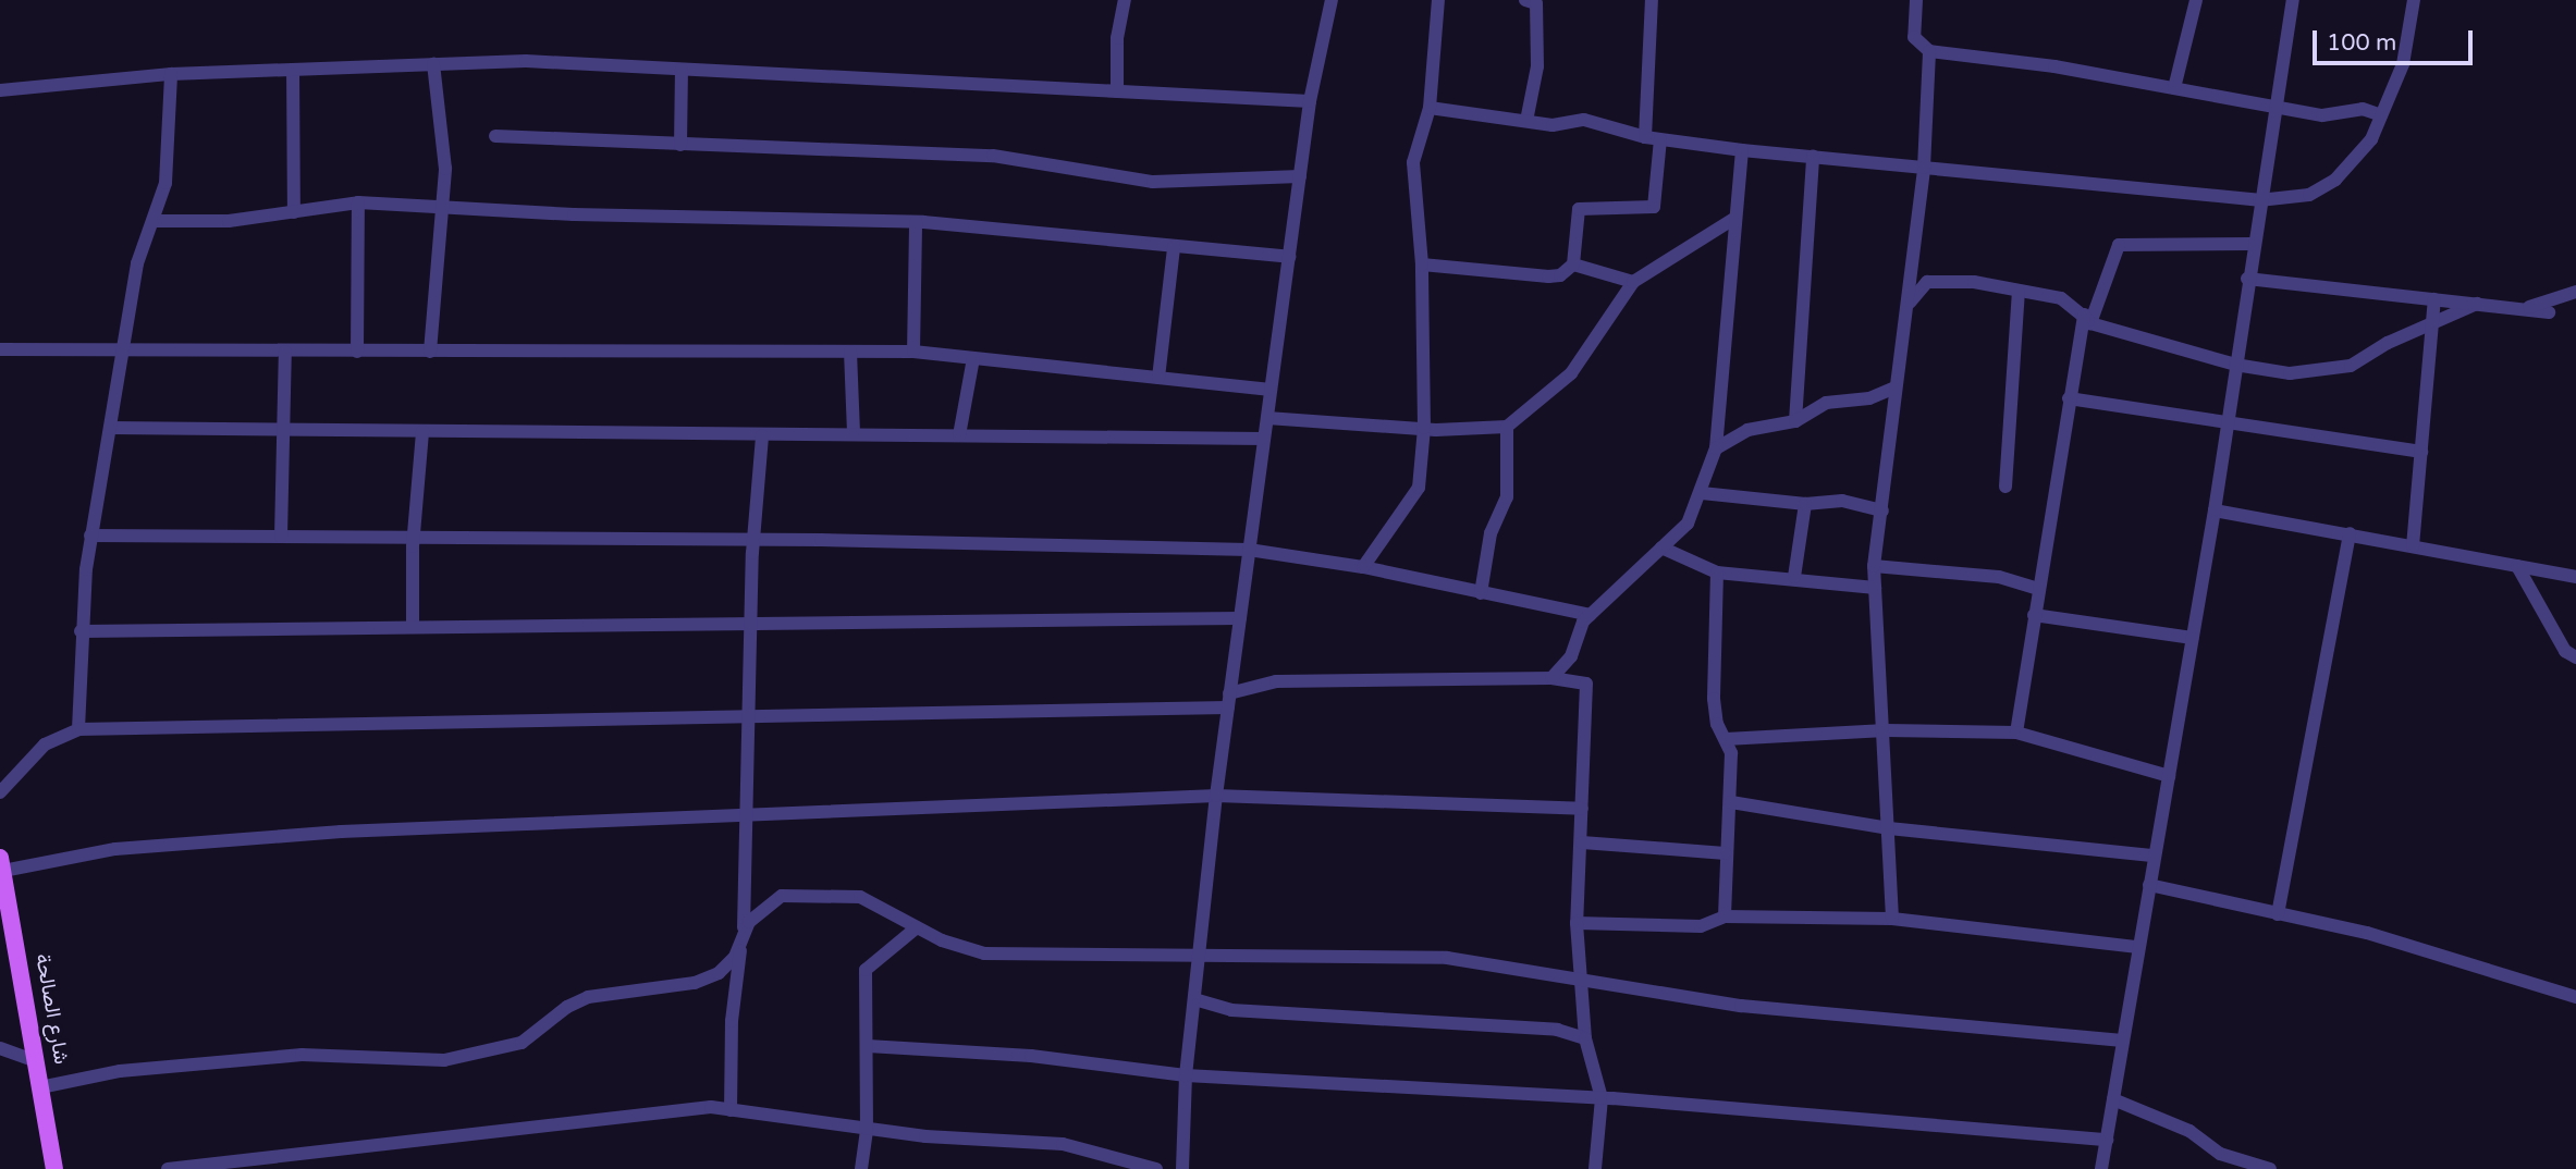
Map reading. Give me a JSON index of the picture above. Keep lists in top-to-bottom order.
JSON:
{
  "streets": {
    "main road": ["شارع الصالحة"]
  },
  "scale_bar": "100 m"
}
